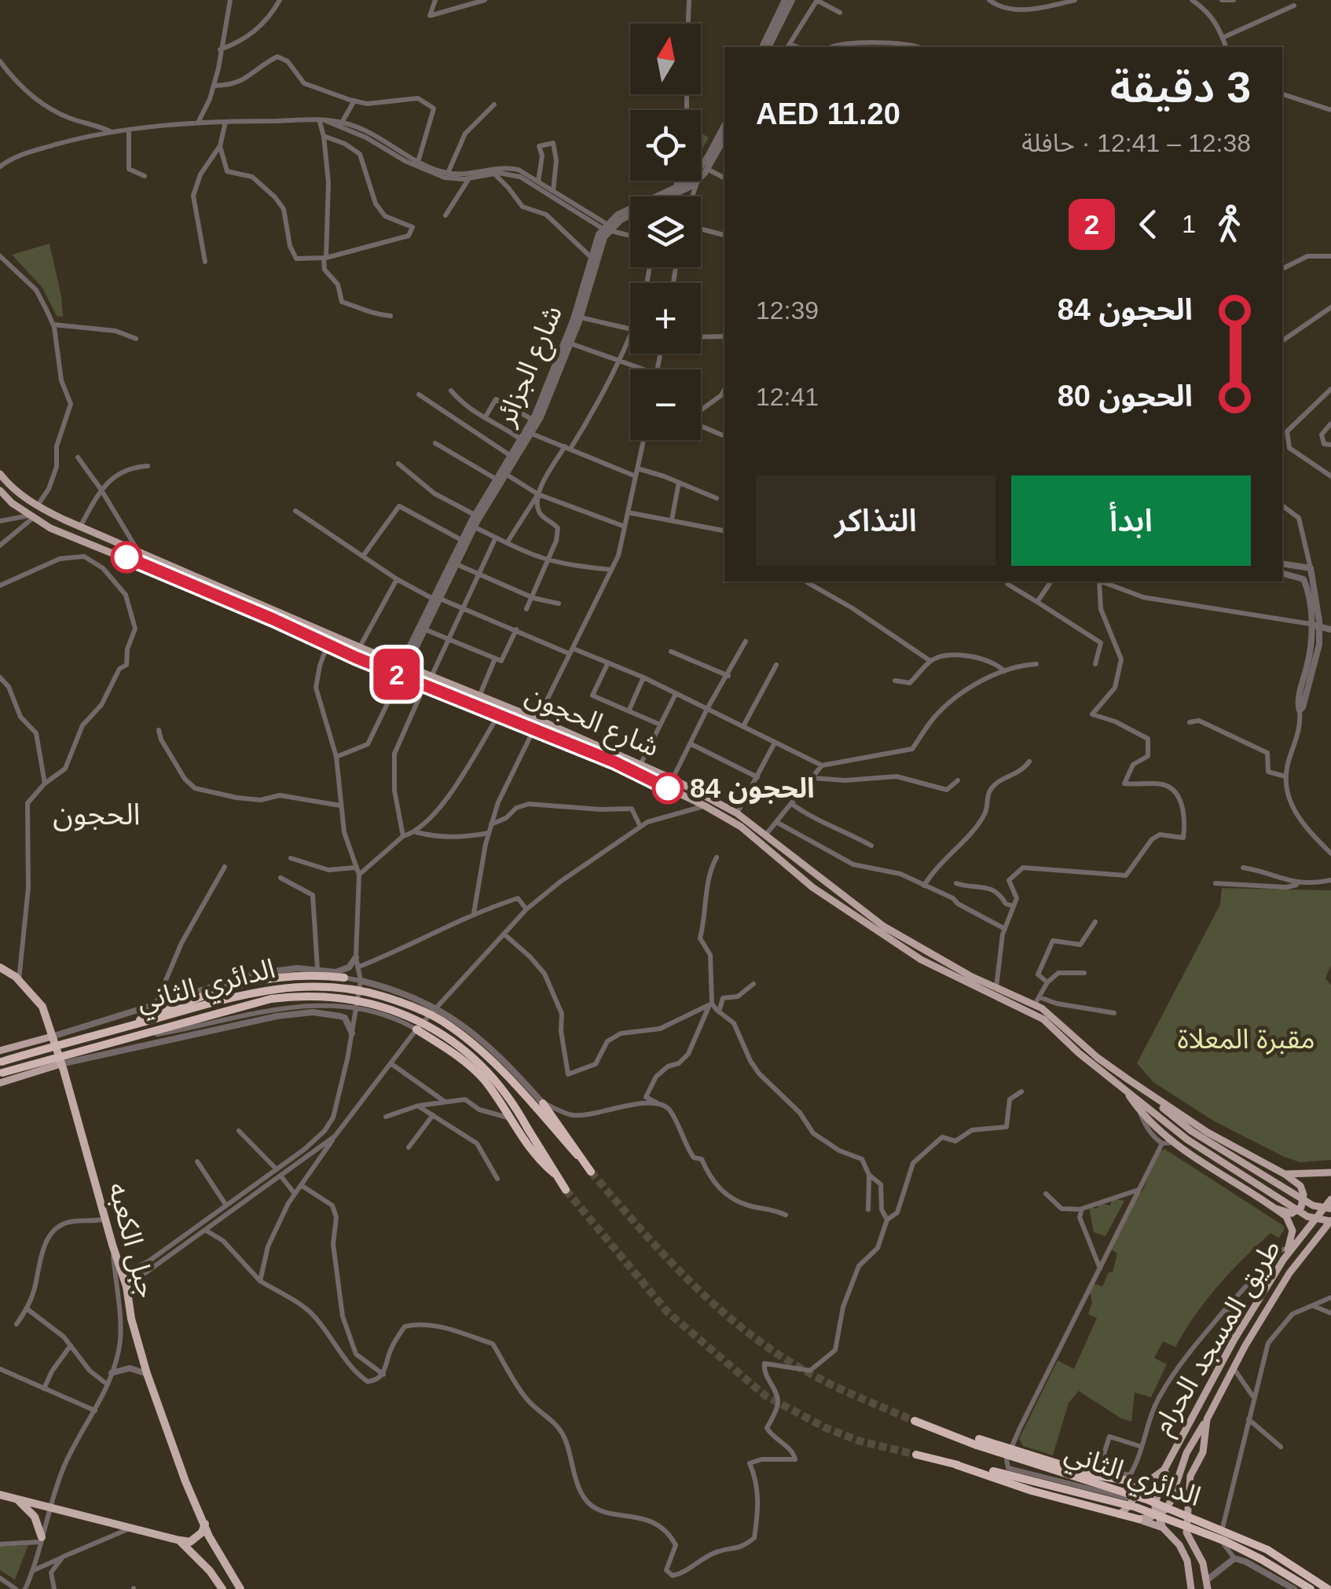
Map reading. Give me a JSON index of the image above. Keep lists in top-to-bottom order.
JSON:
{
  "streets": {
    "highway": ["الدائري الثاني", "جبل الكعبه"],
    "main road": ["شارع الحجون", "طريق المسجد الحرام"],
    "street": ["شارع الجزائر"]
  },
  "crossings": [
    ["شارع الجزائر", "شارع الحجون"]
  ],
  "districts": ["الحجون"],
  "parks": ["مقبرة المعلاة"],
  "places": ["الحجون 84"],
  "lines": ["bus line 2"],
  "north": "top",
  "page": {
    "on_map": "2",
    "map_buttons": ["+", "−"],
    "heading": ["3 دقيقة", "12:38 – 12:41 · حافلة", "AED 11.20"],
    "legs": ["1", "2"],
    "list": [
      {
        "name": "الحجون 84",
        "value": "12:39"
      },
      {
        "name": "الحجون 80",
        "value": "12:41"
      }
    ],
    "buttons": ["ابدأ", "التذاكر"]
  }
}
